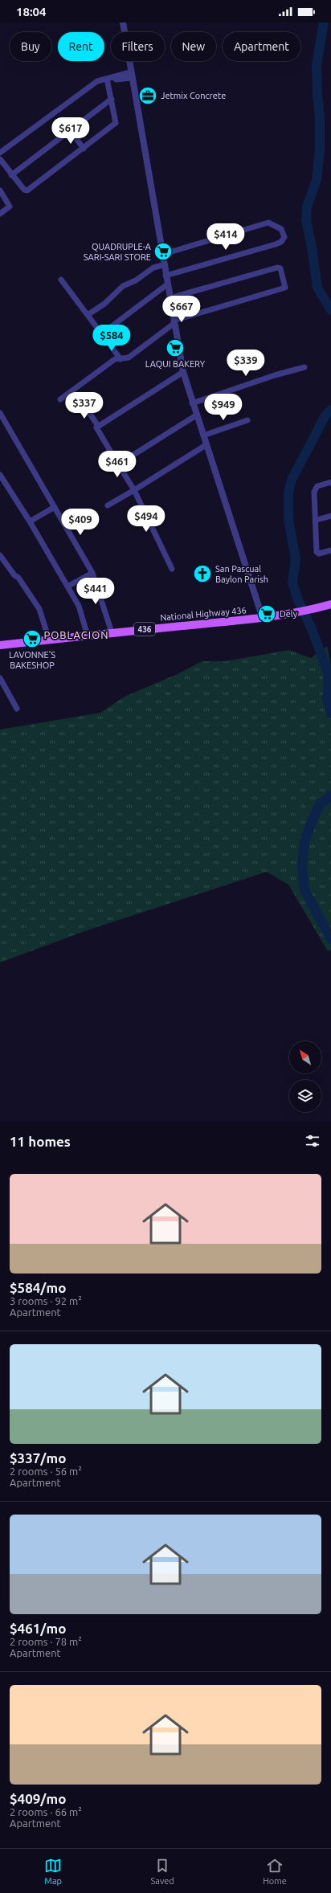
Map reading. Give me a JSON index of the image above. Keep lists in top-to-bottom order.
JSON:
{
  "streets": {
    "main road": ["National Highway 436", "436"]
  },
  "districts": ["POBLACION"],
  "places": {
    "office": ["Jetmix Concrete"],
    "supermarket": [
      "QUADRUPLE-A SARI-SARI STORE",
      "LAQUI BAKERY",
      "Dely",
      "LAVONNE'S BAKESHOP"
    ],
    "church": ["San Pascual Baylon Parish"]
  },
  "north": "top left",
  "page": {
    "status": "18:04",
    "chip": [
      "Buy",
      "Rent",
      "Filters",
      "New",
      "Apartment"
    ],
    "price": [
      "$617",
      "$414",
      "$667",
      "$584",
      "$339",
      "$337",
      "$949",
      "$461",
      "$494",
      "$409",
      "$441"
    ],
    "heading": "11 homes",
    "list": [
      {
        "name": "$584/mo",
        "note": "3 rooms · 92 m² · Apartment"
      },
      {
        "name": "$337/mo",
        "note": "2 rooms · 56 m² · Apartment"
      },
      {
        "name": "$461/mo",
        "note": "2 rooms · 78 m² · Apartment"
      },
      {
        "name": "$409/mo",
        "note": "2 rooms · 66 m² · Apartment"
      }
    ],
    "tabs": ["Map", "Saved", "Home"]
  }
}
